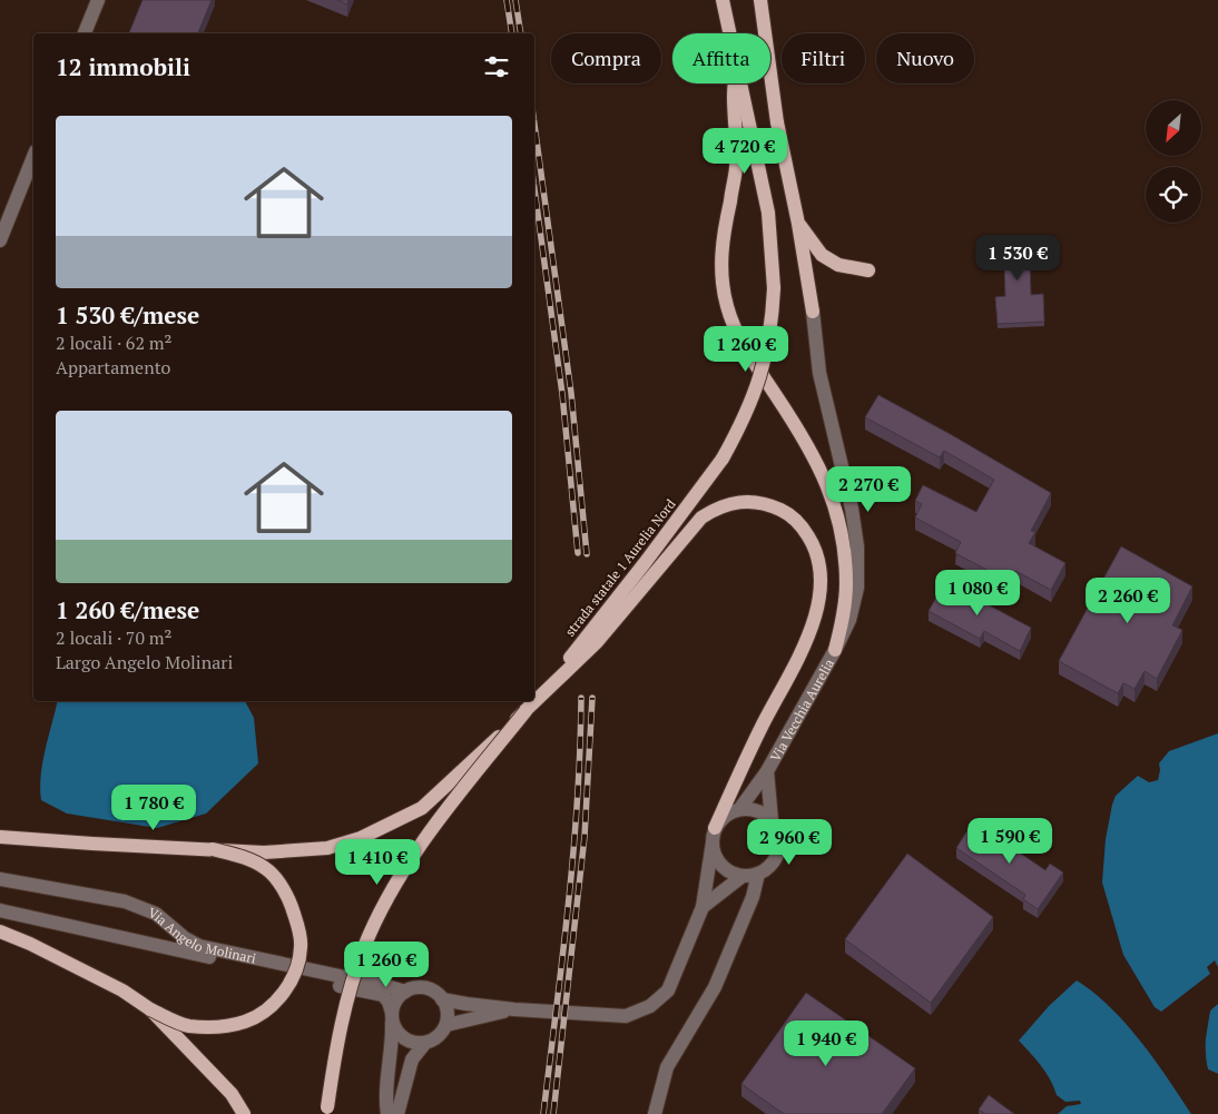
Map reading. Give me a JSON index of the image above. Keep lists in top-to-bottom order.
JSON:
{
  "streets": {
    "main road": ["strada statale 1 Aurelia Nord"],
    "street": ["Via Vecchia Aurelia", "Via Angelo Molinari"]
  },
  "north": "bottom left",
  "page": {
    "chip": [
      "Compra",
      "Affitta",
      "Filtri",
      "Nuovo"
    ],
    "heading": "12 immobili",
    "list": [
      {
        "name": "1 530 €/mese",
        "note": "2 locali · 62 m² · Appartamento"
      },
      {
        "name": "1 260 €/mese",
        "note": "2 locali · 70 m² · Largo Angelo Molinari"
      }
    ],
    "price": [
      "4 720 €",
      "1 530 €",
      "1 260 €",
      "2 270 €",
      "1 080 €",
      "2 260 €",
      "1 780 €",
      "1 590 €",
      "2 960 €",
      "1 410 €",
      "1 260 €",
      "1 940 €"
    ]
  }
}
